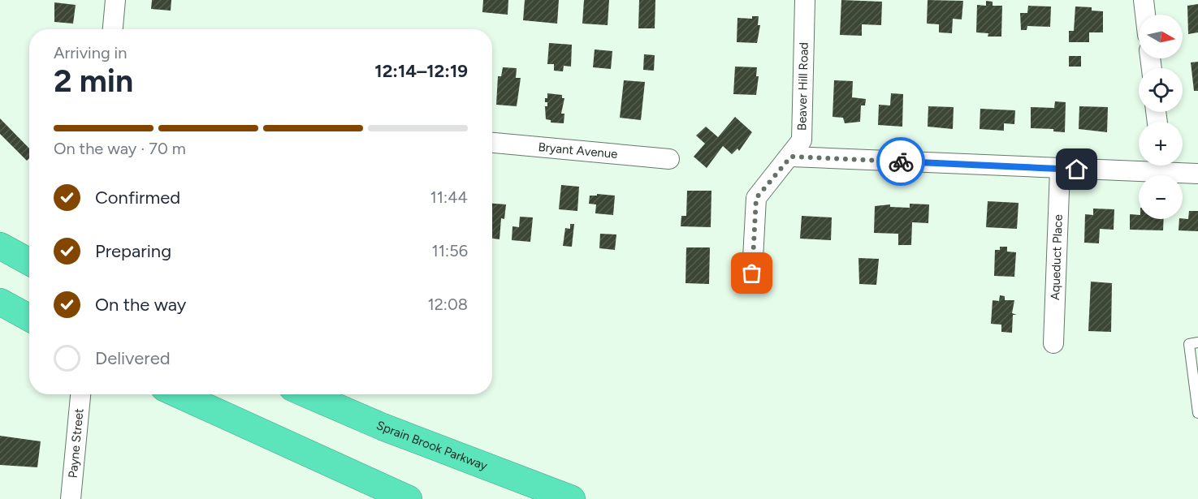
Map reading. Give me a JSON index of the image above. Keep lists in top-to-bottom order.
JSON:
{
  "streets": {
    "highway": ["Sprain Brook Parkway"],
    "street": [
      "Beaver Hill Road",
      "Bryant Avenue",
      "Aqueduct Place",
      "Payne Street"
    ]
  },
  "north": "right",
  "page": {
    "map_buttons": ["+", "−"],
    "heading": ["2 min", "Arriving in", "12:14–12:19"],
    "bar": "On the way · 70 m",
    "list": [
      ["Confirmed", "11:44"],
      ["Preparing", "11:56"],
      ["On the way", "12:08"],
      "Delivered"
    ]
  }
}
